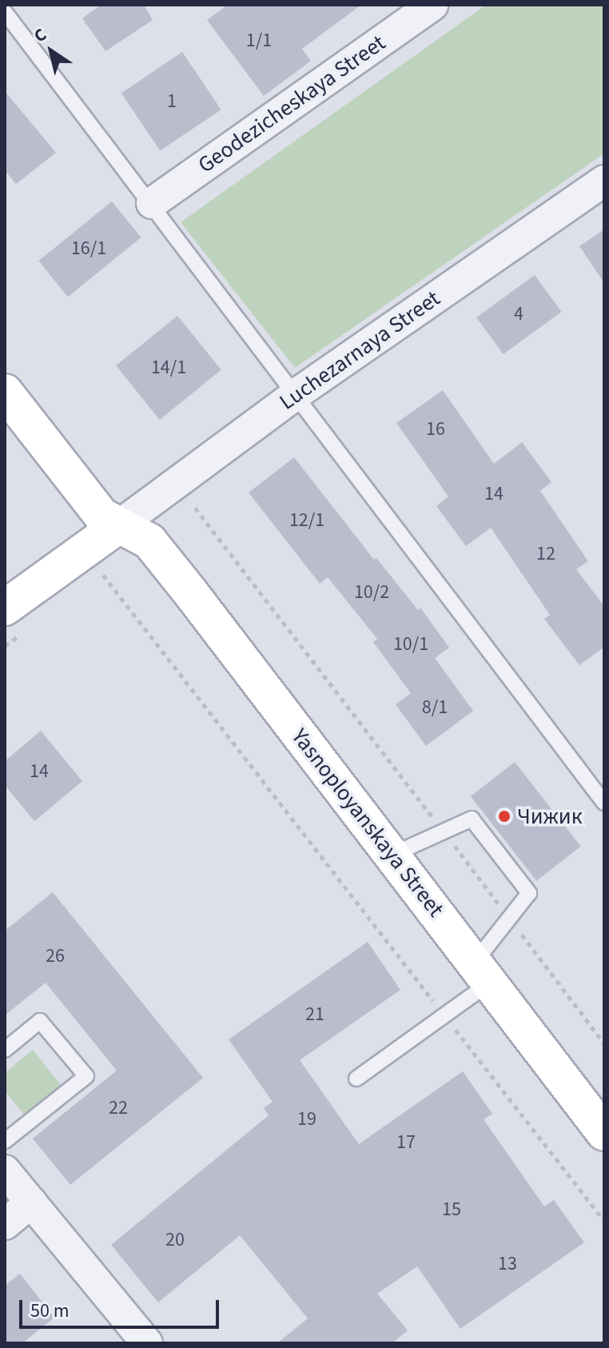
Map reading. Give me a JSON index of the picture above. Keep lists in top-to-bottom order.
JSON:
{
  "streets": {
    "street": ["Geodezicheskaya Street", "Luchezarnaya Street", "Yasnoployanskaya Street"]
  },
  "crossings": [
    ["Luchezarnaya Street", "Yasnoployanskaya Street"]
  ],
  "places": ["Чижик"],
  "house_numbers": [
    "1/1",
    "1",
    "16/1",
    "4",
    "14/1",
    "16",
    "14",
    "12/1",
    "12",
    "10/2",
    "10/1",
    "8/1",
    "14",
    "26",
    "21",
    "22",
    "19",
    "17",
    "15",
    "20",
    "13"
  ],
  "scale_bar": "50 m",
  "north": "top left"
}
